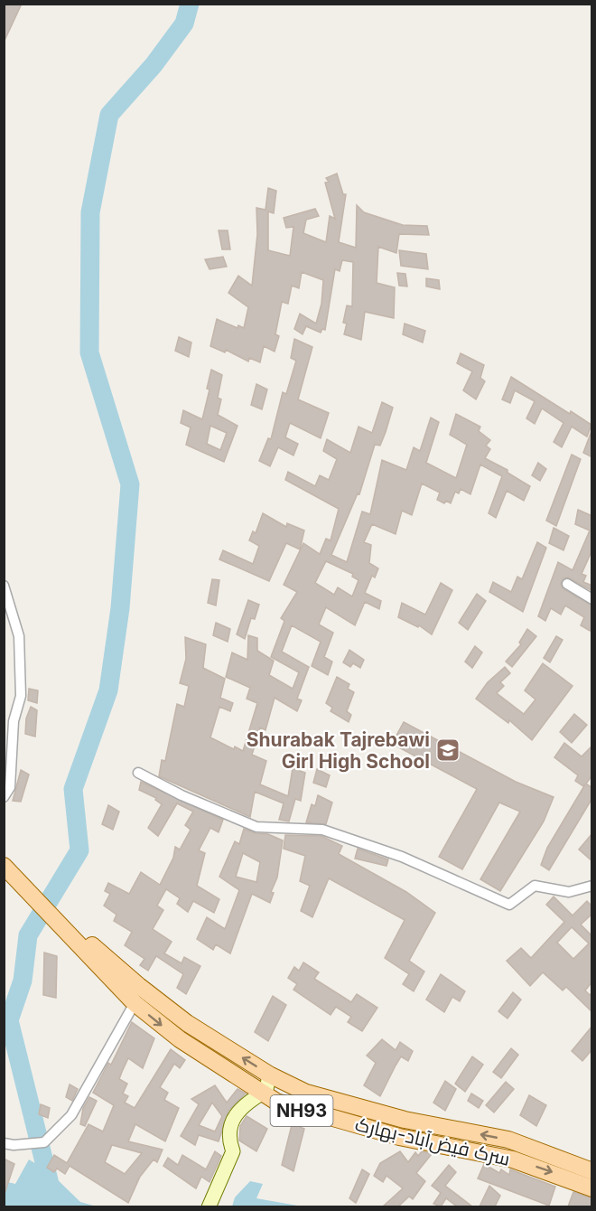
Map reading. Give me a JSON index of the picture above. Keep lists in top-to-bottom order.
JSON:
{
  "streets": {
    "main road": ["NH93", "سرک فیض‌آباد-بهارک"]
  },
  "places": {
    "school or university": ["Shurabak Tajrebawi Girl High School"]
  }
}
